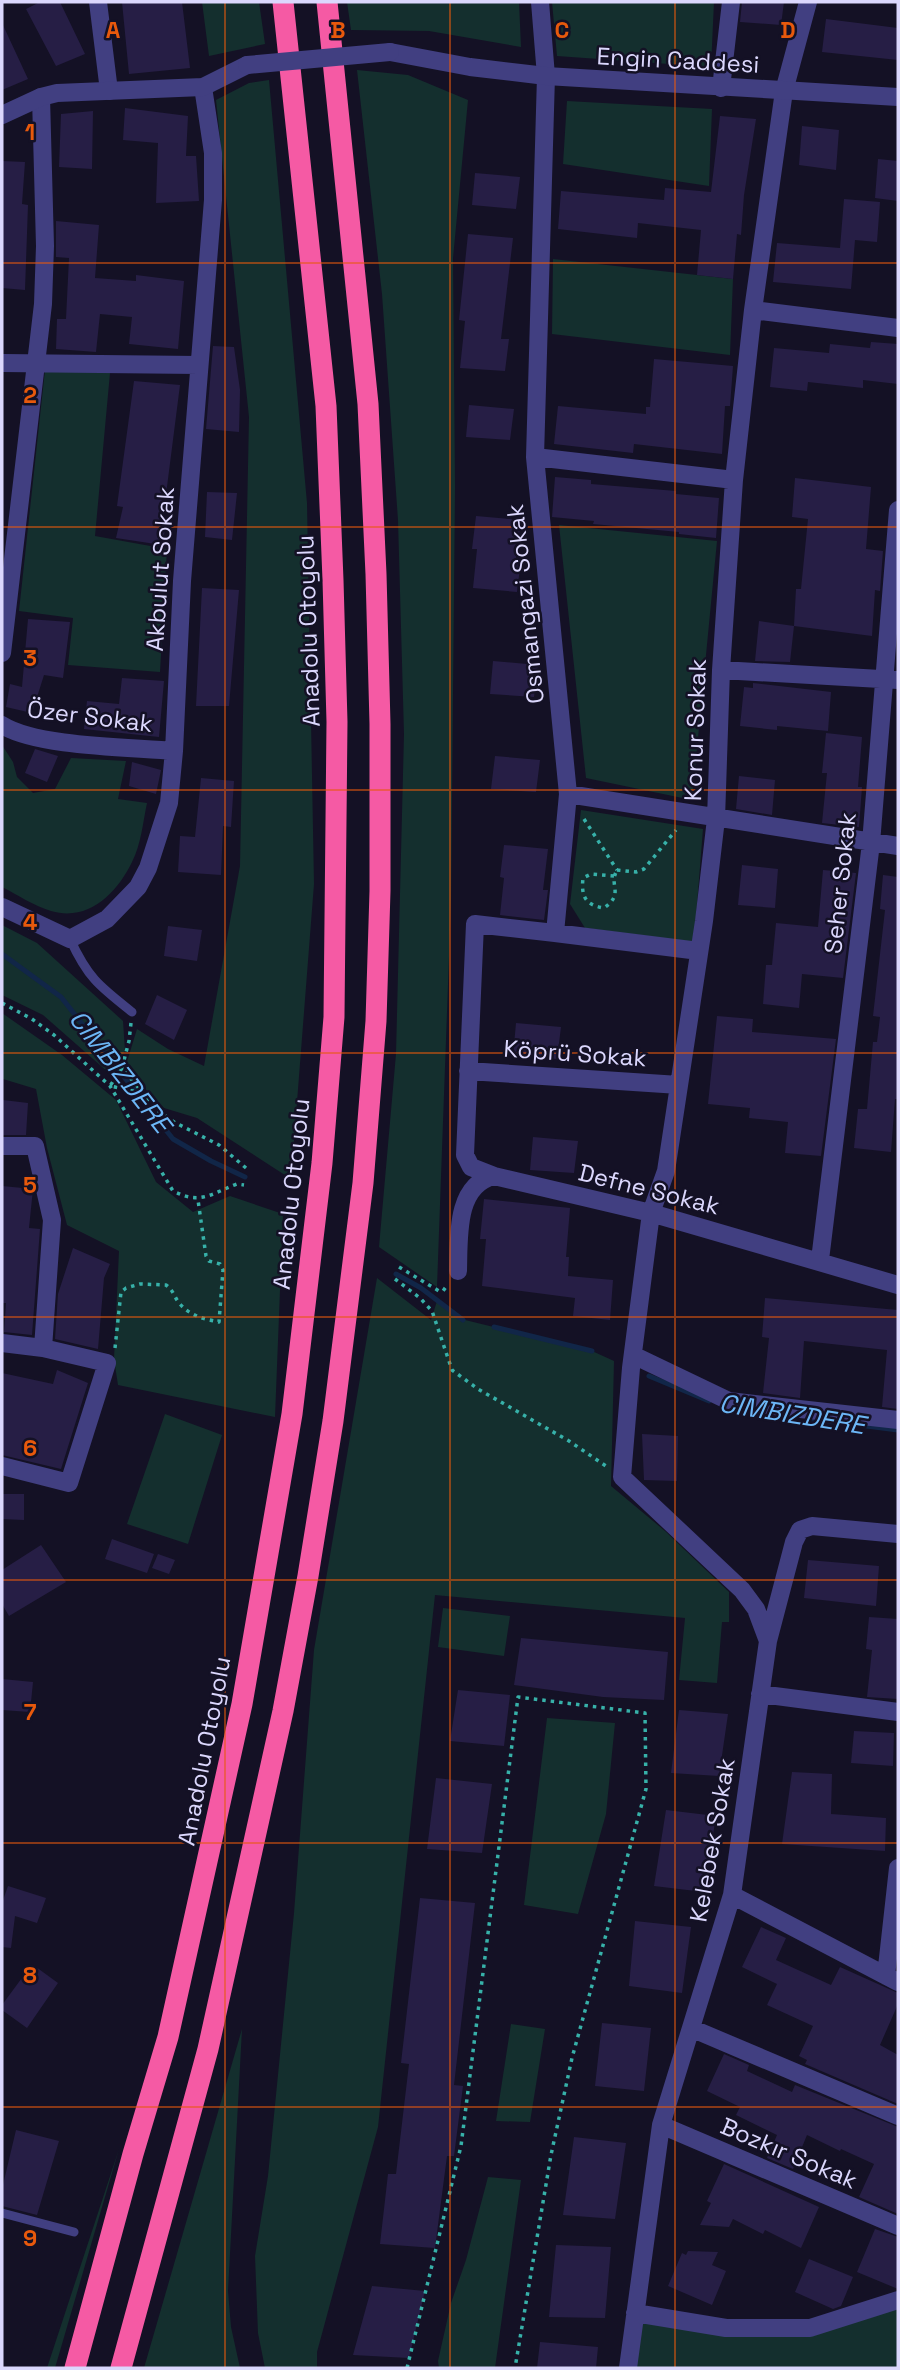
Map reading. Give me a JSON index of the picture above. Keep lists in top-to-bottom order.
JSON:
{
  "streets": {
    "highway": ["Anadolu Otoyolu"],
    "street": [
      "Engin Caddesi",
      "Akbulut Sokak",
      "Osmangazi Sokak",
      "Özer Sokak",
      "Konur Sokak",
      "Seher Sokak",
      "Köprü Sokak",
      "Defne Sokak",
      "Kelebek Sokak",
      "Bozkır Sokak"
    ]
  },
  "crossings": [
    ["Engin Caddesi", "Akbulut Sokak"],
    ["Engin Caddesi", "Osmangazi Sokak"],
    ["Engin Caddesi", "Konur Sokak"],
    ["Akbulut Sokak", "Özer Sokak"],
    ["Osmangazi Sokak", "Köprü Sokak"],
    ["Konur Sokak", "Köprü Sokak"],
    ["Konur Sokak", "Defne Sokak"],
    ["Seher Sokak", "Defne Sokak"],
    ["Köprü Sokak", "Defne Sokak"],
    ["Kelebek Sokak", "Bozkır Sokak"]
  ],
  "water": ["CIMBIZDERE"],
  "grid": {
    "columns": [
      "A",
      "B",
      "C",
      "D"
    ],
    "rows": [
      "1",
      "2",
      "3",
      "4",
      "5",
      "6",
      "7",
      "8",
      "9"
    ]
  }
}
